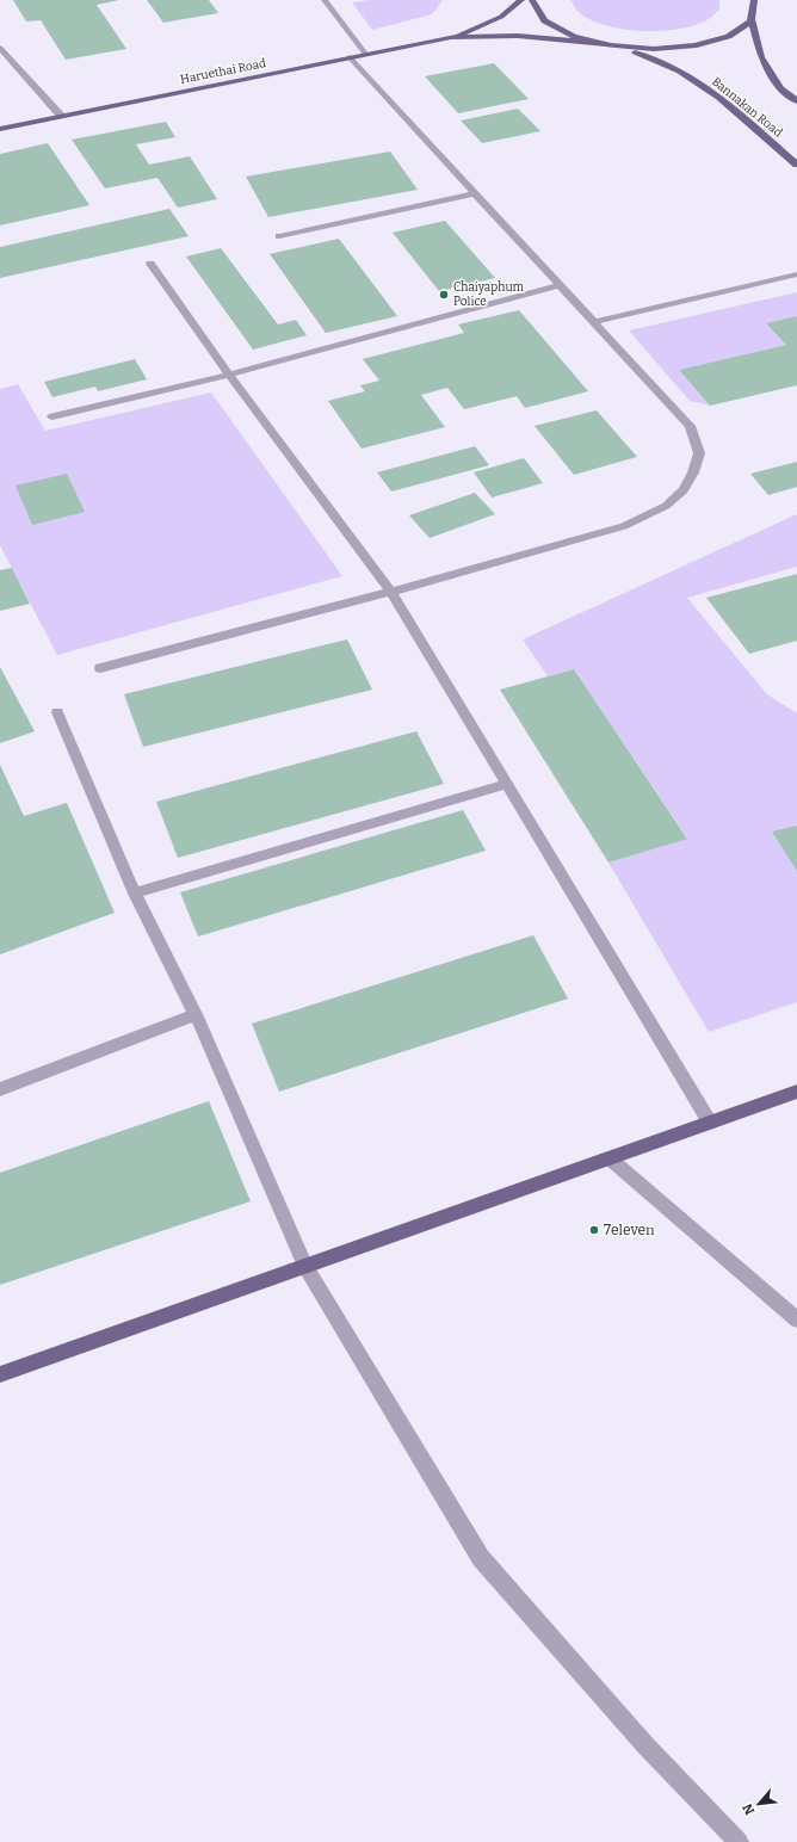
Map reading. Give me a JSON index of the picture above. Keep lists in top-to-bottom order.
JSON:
{
  "streets": {
    "main road": ["Haruethai Road", "Bannakan Road"]
  },
  "places": ["Chaiyaphum Police", "7eleven"],
  "north": "bottom left"
}
